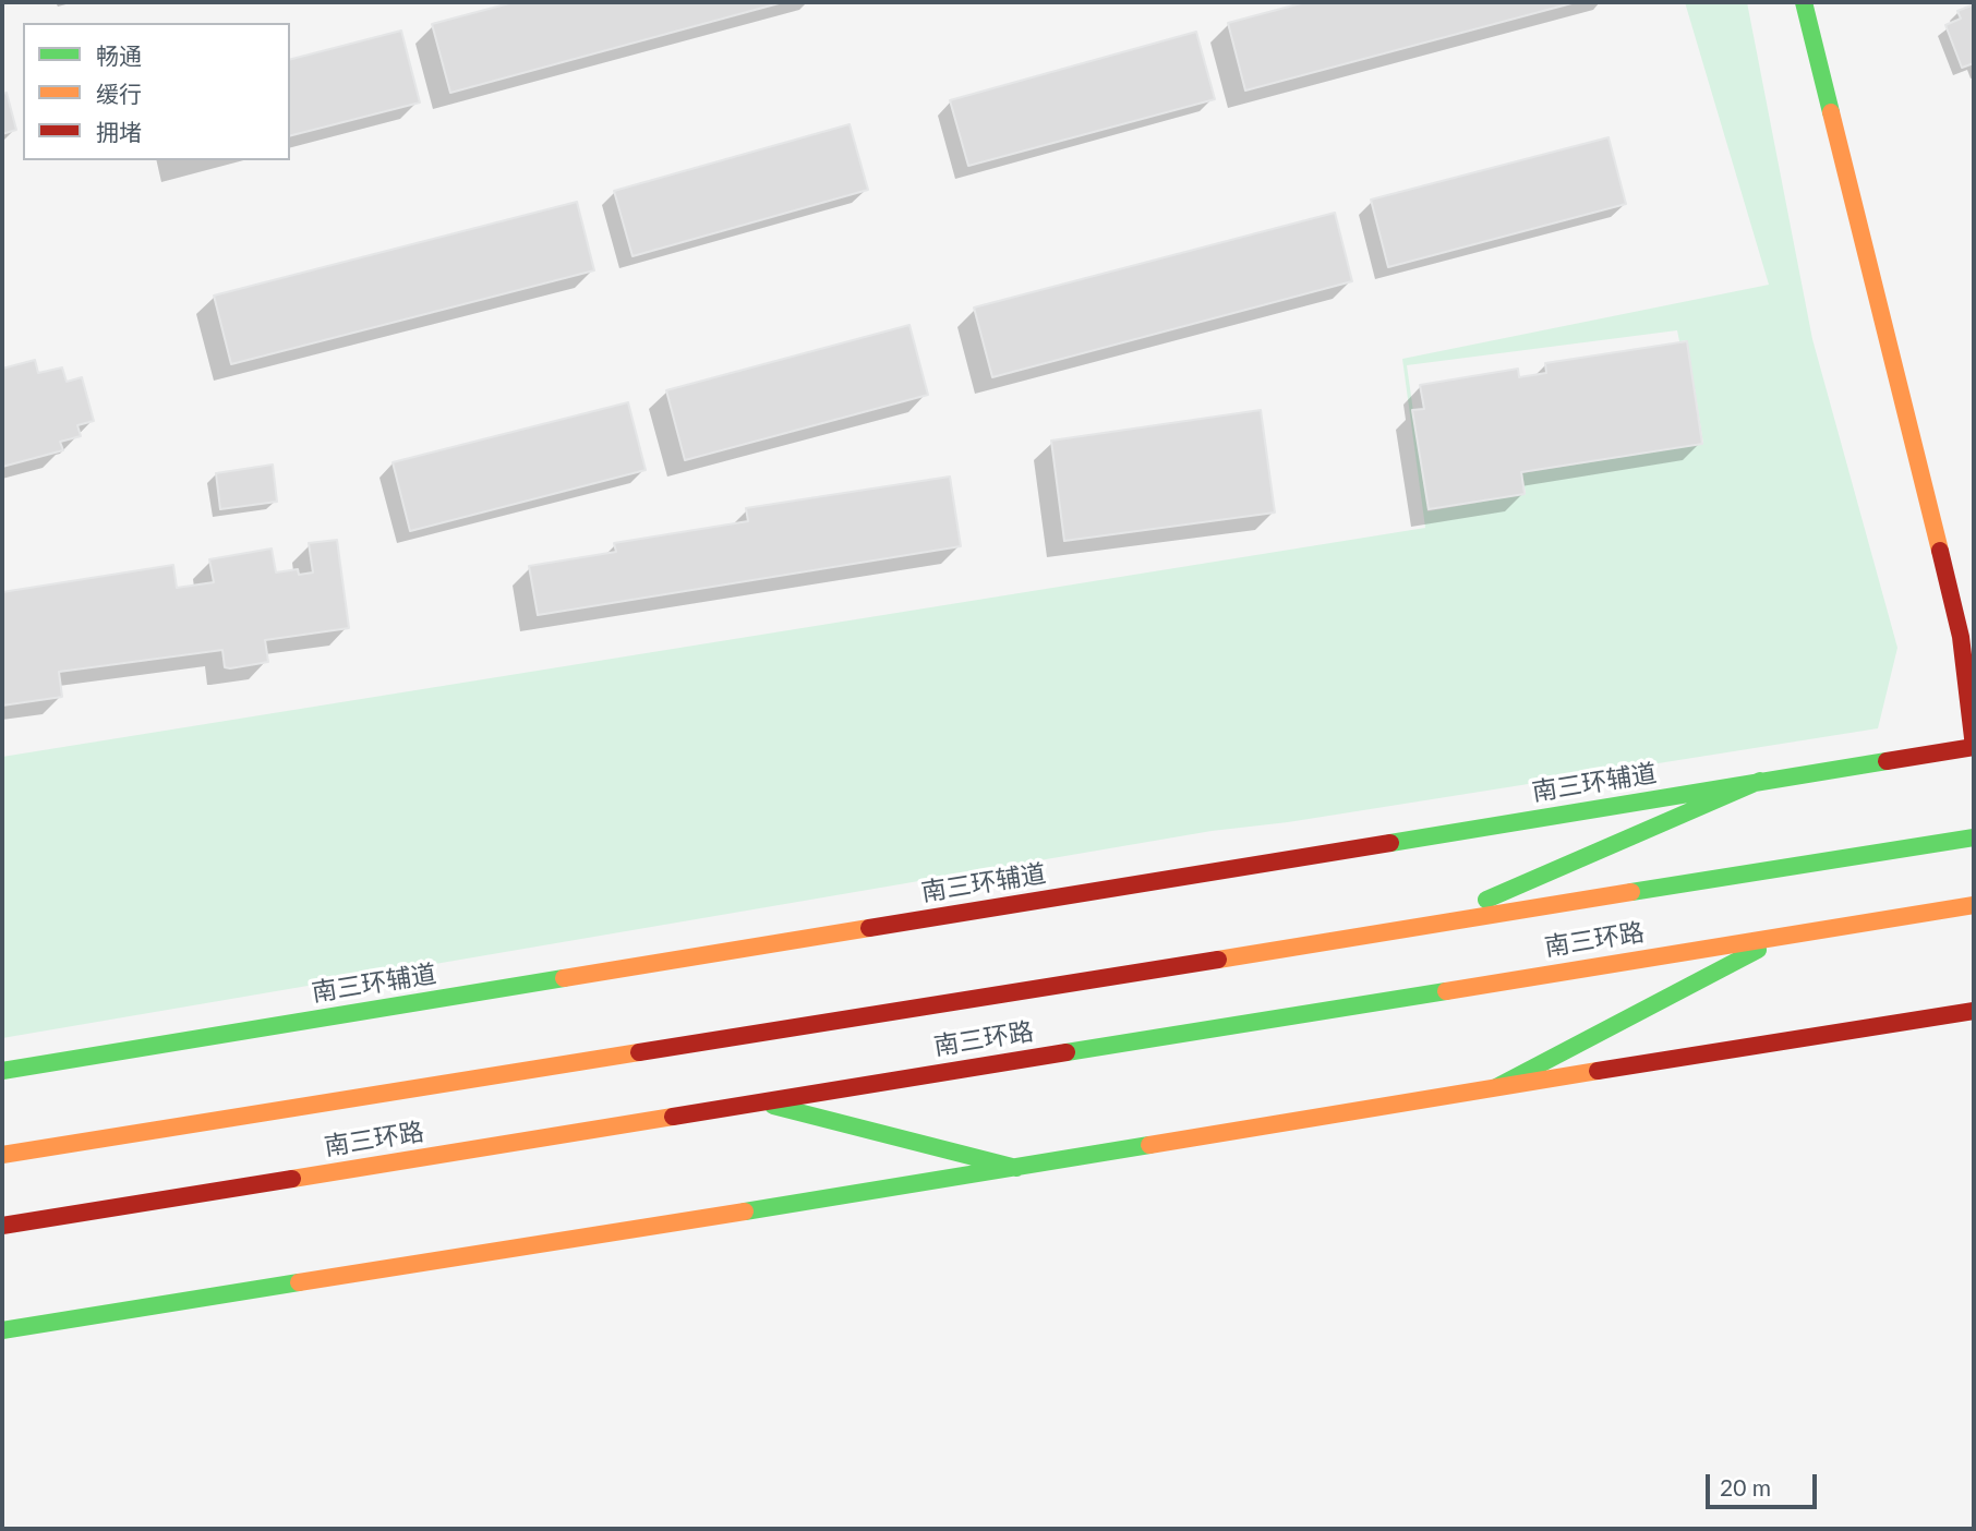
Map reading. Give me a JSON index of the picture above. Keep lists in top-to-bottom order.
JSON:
{
  "streets": {
    "main road": ["南三环辅道", "南三环路"]
  },
  "legend": ["畅通", "缓行", "拥堵"],
  "scale_bar": "20 m"
}
